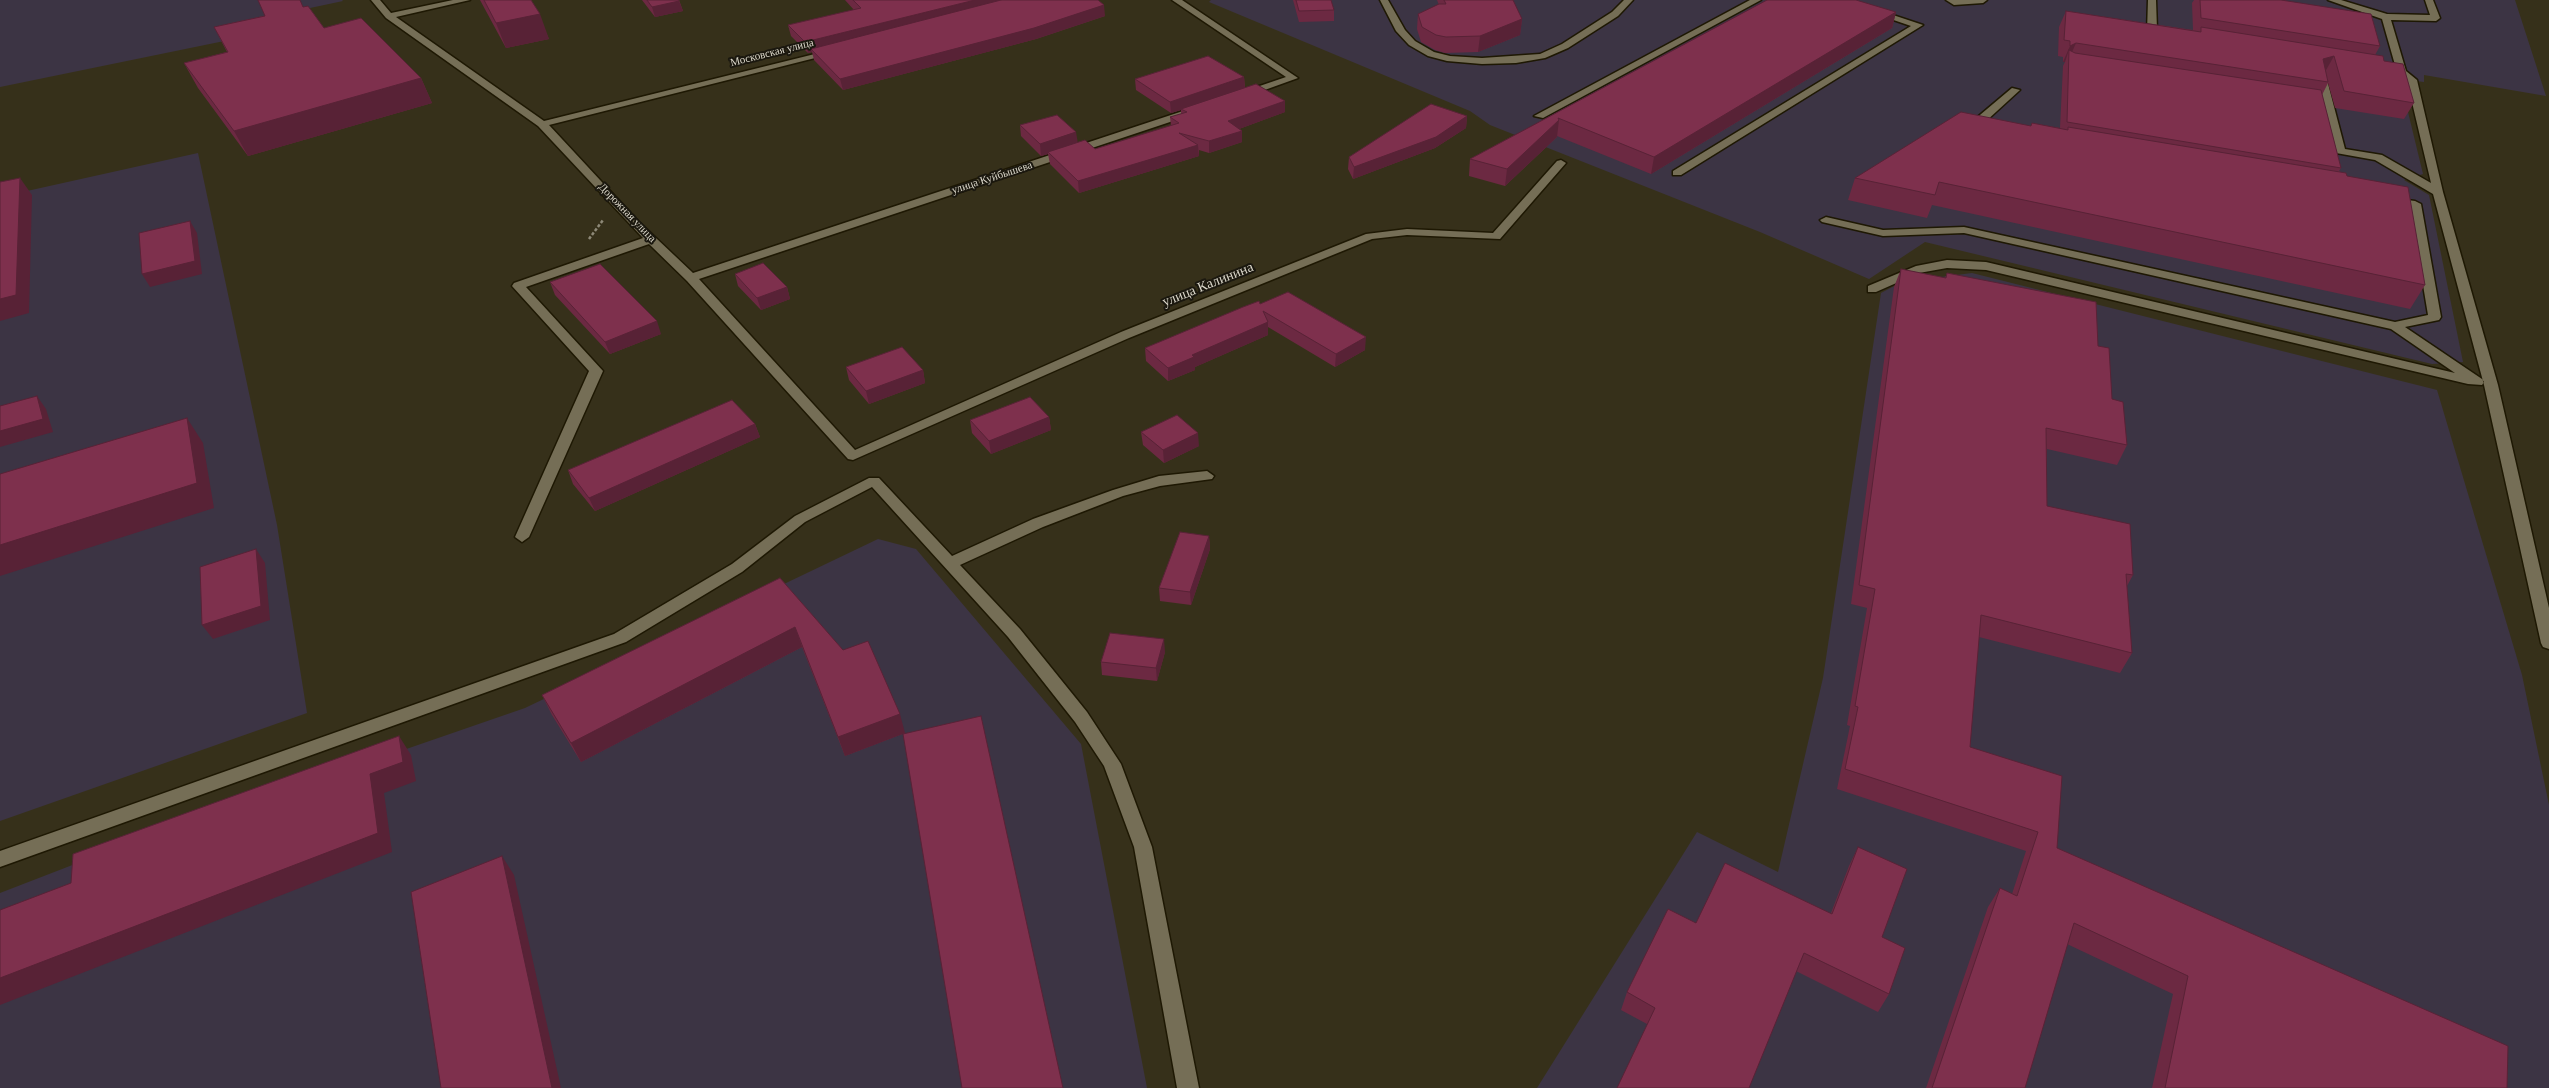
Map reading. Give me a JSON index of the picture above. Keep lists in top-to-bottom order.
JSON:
{
  "streets": {
    "street": [
      "Московская улица",
      "улица Куйбышева",
      "Дорожная улица",
      "улица Калинина"
    ]
  },
  "crossings": [
    ["Московская улица", "Дорожная улица"],
    ["улица Куйбышева", "Дорожная улица"],
    ["Дорожная улица", "улица Калинина"]
  ]
}
